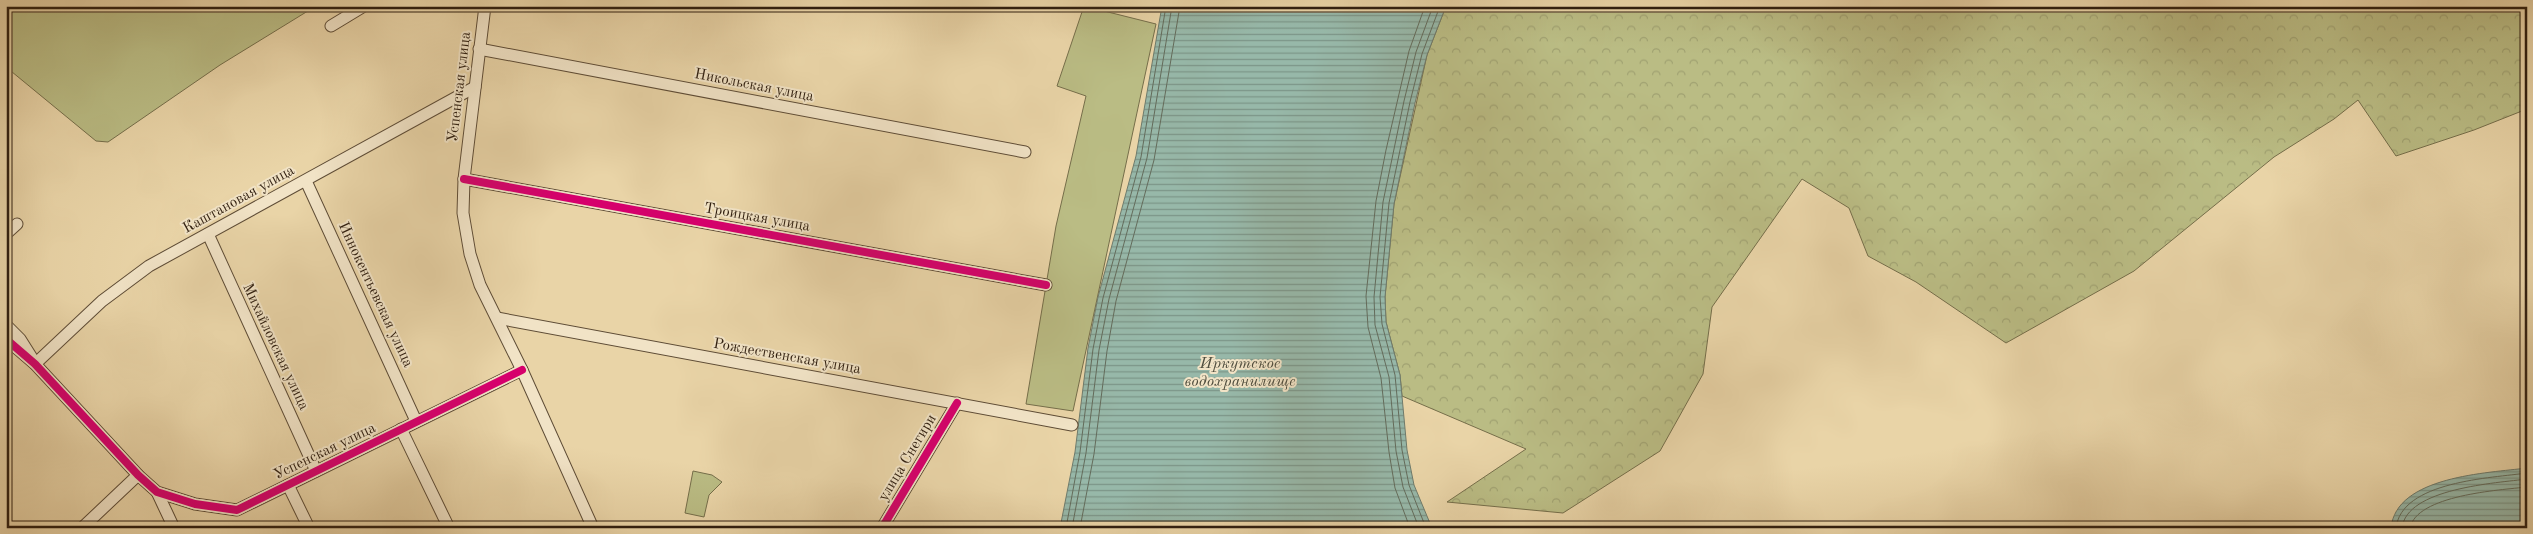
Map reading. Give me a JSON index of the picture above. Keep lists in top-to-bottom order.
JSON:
{
  "streets": {
    "street": [
      "Никольская улица",
      "Успенская улица",
      "Каштановая улица",
      "Троицкая улица",
      "Иннокентьевская улица",
      "Михайловская улица",
      "Рождественская улица",
      "улица Снегири"
    ]
  },
  "crossings": [
    ["Никольская улица", "Успенская улица"],
    ["Успенская улица", "Каштановая улица"],
    ["Успенская улица", "Троицкая улица"],
    ["Успенская улица", "Иннокентьевская улица"],
    ["Успенская улица", "Михайловская улица"],
    ["Успенская улица", "Рождественская улица"],
    ["Каштановая улица", "Иннокентьевская улица"],
    ["Каштановая улица", "Михайловская улица"],
    ["Рождественская улица", "улица Снегири"]
  ],
  "water": ["Иркутское водохранилище"]
}
